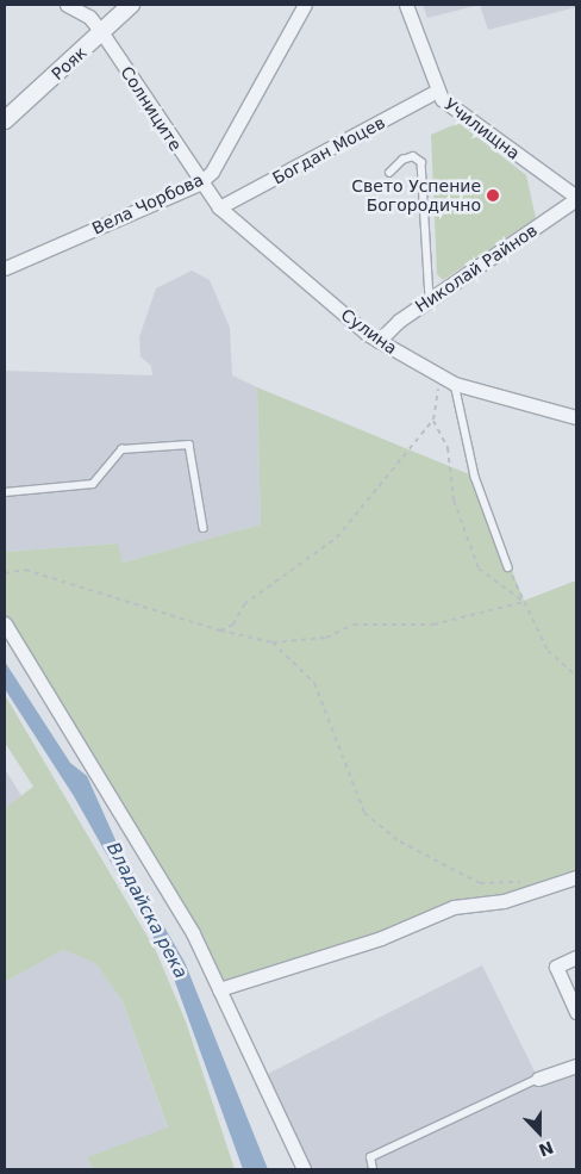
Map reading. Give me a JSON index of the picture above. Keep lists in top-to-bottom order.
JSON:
{
  "streets": {
    "street": [
      "Рояк",
      "Солниците",
      "Училищна",
      "Богдан Моцев",
      "Вела Чорбова",
      "Николай Райнов",
      "Сулина"
    ]
  },
  "crossings": [
    ["Рояк", "Солниците"],
    ["Солниците", "Вела Чорбова"],
    ["Солниците", "Сулина"],
    ["Училищна", "Богдан Моцев"],
    ["Училищна", "Николай Райнов"],
    ["Богдан Моцев", "Сулина"],
    ["Вела Чорбова", "Сулина"],
    ["Николай Райнов", "Сулина"]
  ],
  "water": ["Владайска река"],
  "places": ["Свето Успение Богородично"],
  "north": "bottom"
}
